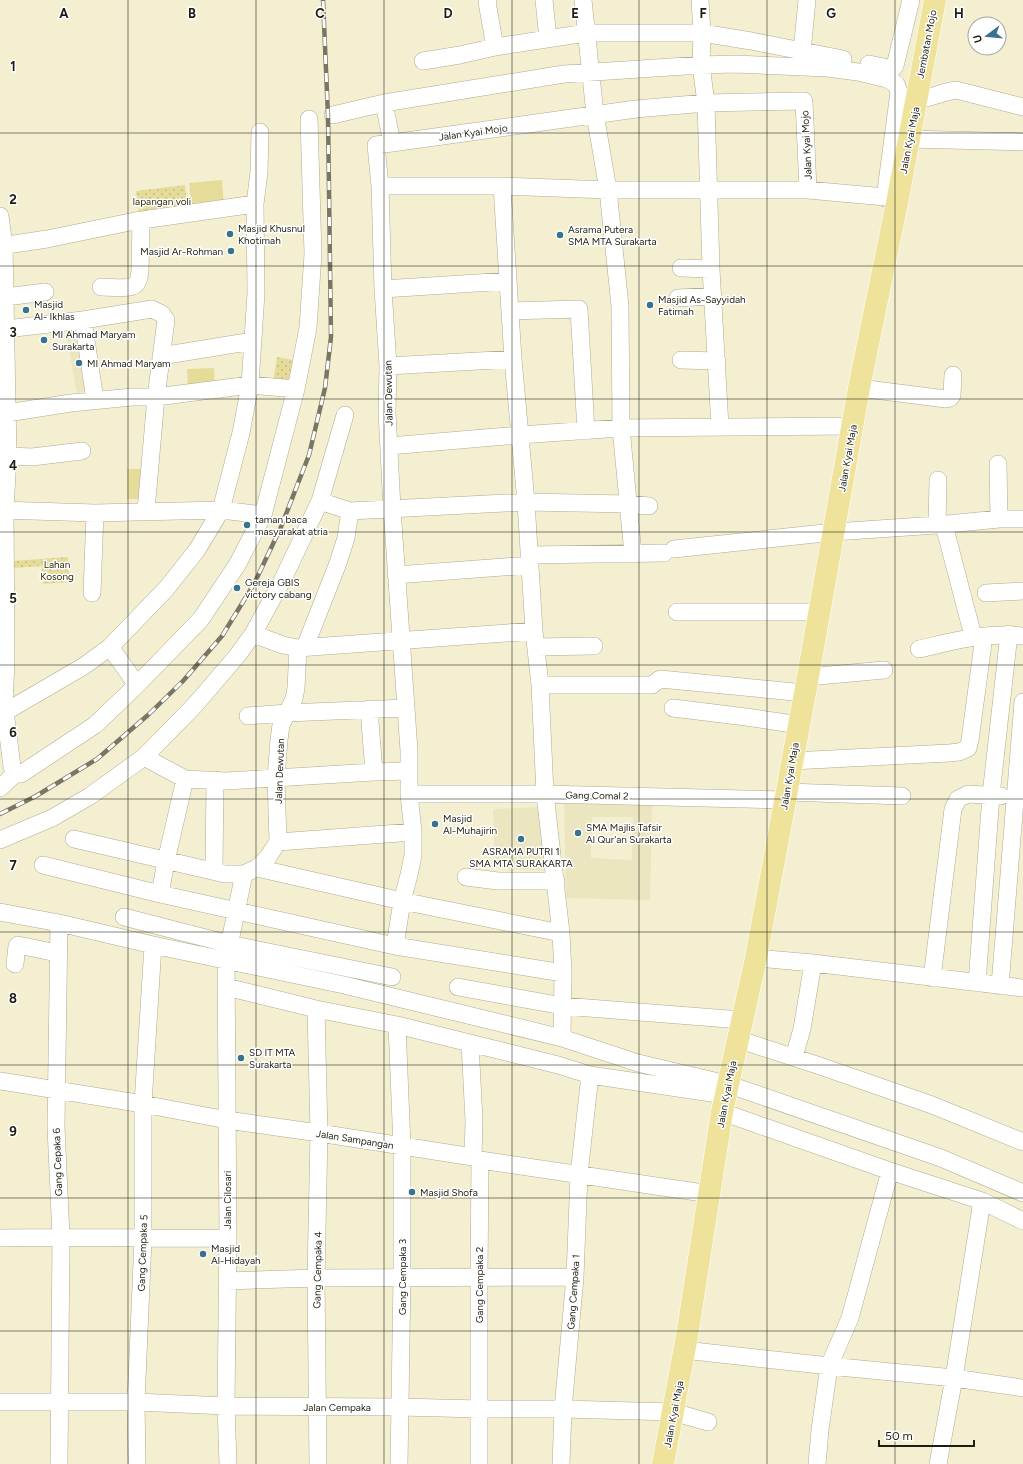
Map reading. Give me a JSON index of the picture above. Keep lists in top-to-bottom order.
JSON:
{
  "streets": {
    "main road": ["Jembatan Mojo", "Jalan Kyai Maja"],
    "street": [
      "Jalan Kyai Mojo",
      "Jalan Dewutan",
      "Gang Comal 2",
      "Jalan Sampangan",
      "Gang Cepaka 6",
      "Jalan Cilosari",
      "Gang Cempaka 5",
      "Gang Cempaka 4",
      "Gang Cempaka 3",
      "Gang Cempaka 2",
      "Gang Cempaka 1",
      "Jalan Cempaka"
    ]
  },
  "crossings": [
    ["Jembatan Mojo", "Jalan Kyai Maja"],
    ["Jalan Kyai Mojo", "Jalan Kyai Maja"],
    ["Jalan Kyai Mojo", "Jalan Dewutan"],
    ["Jalan Kyai Maja", "Gang Comal 2"],
    ["Jalan Kyai Maja", "Jalan Sampangan"],
    ["Jalan Kyai Maja", "Jalan Cempaka"],
    ["Jalan Dewutan", "Gang Comal 2"],
    ["Jalan Sampangan", "Gang Cepaka 6"],
    ["Jalan Sampangan", "Jalan Cilosari"],
    ["Jalan Sampangan", "Gang Cempaka 5"],
    ["Jalan Sampangan", "Gang Cempaka 4"],
    ["Jalan Sampangan", "Gang Cempaka 3"],
    ["Jalan Sampangan", "Gang Cempaka 2"],
    ["Jalan Sampangan", "Gang Cempaka 1"],
    ["Gang Cepaka 6", "Jalan Cempaka"],
    ["Jalan Cilosari", "Jalan Cempaka"],
    ["Gang Cempaka 5", "Jalan Cempaka"],
    ["Gang Cempaka 4", "Jalan Cempaka"],
    ["Gang Cempaka 3", "Jalan Cempaka"],
    ["Gang Cempaka 2", "Jalan Cempaka"],
    ["Gang Cempaka 1", "Jalan Cempaka"]
  ],
  "parks": ["lapangan voli", "Lahan Kosong"],
  "places": [
    "Masjid Khusnul Khotimah",
    "Asrama Putera SMA MTA Surakarta",
    "Masjid Ar-Rohman",
    "Masjid As-Sayyidah Fatimah",
    "Masjid Al- Ikhlas",
    "MI Ahmad Maryam Surakarta",
    "MI Ahmad Maryam",
    "taman baca masyarakat atria",
    "Gereja GBIS victory cabang",
    "Masjid Al-Muhajirin",
    "SMA Majlis Tafsir Al Qur'an Surakarta",
    "ASRAMA PUTRI 1 SMA MTA SURAKARTA",
    "SD IT MTA Surakarta",
    "Masjid Shofa",
    "Masjid Al-Hidayah"
  ],
  "scale_bar": "50 m",
  "north": "left",
  "grid": {
    "columns": [
      "A",
      "B",
      "C",
      "D",
      "E",
      "F",
      "G",
      "H"
    ],
    "rows": [
      "1",
      "2",
      "3",
      "4",
      "5",
      "6",
      "7",
      "8",
      "9"
    ]
  }
}
